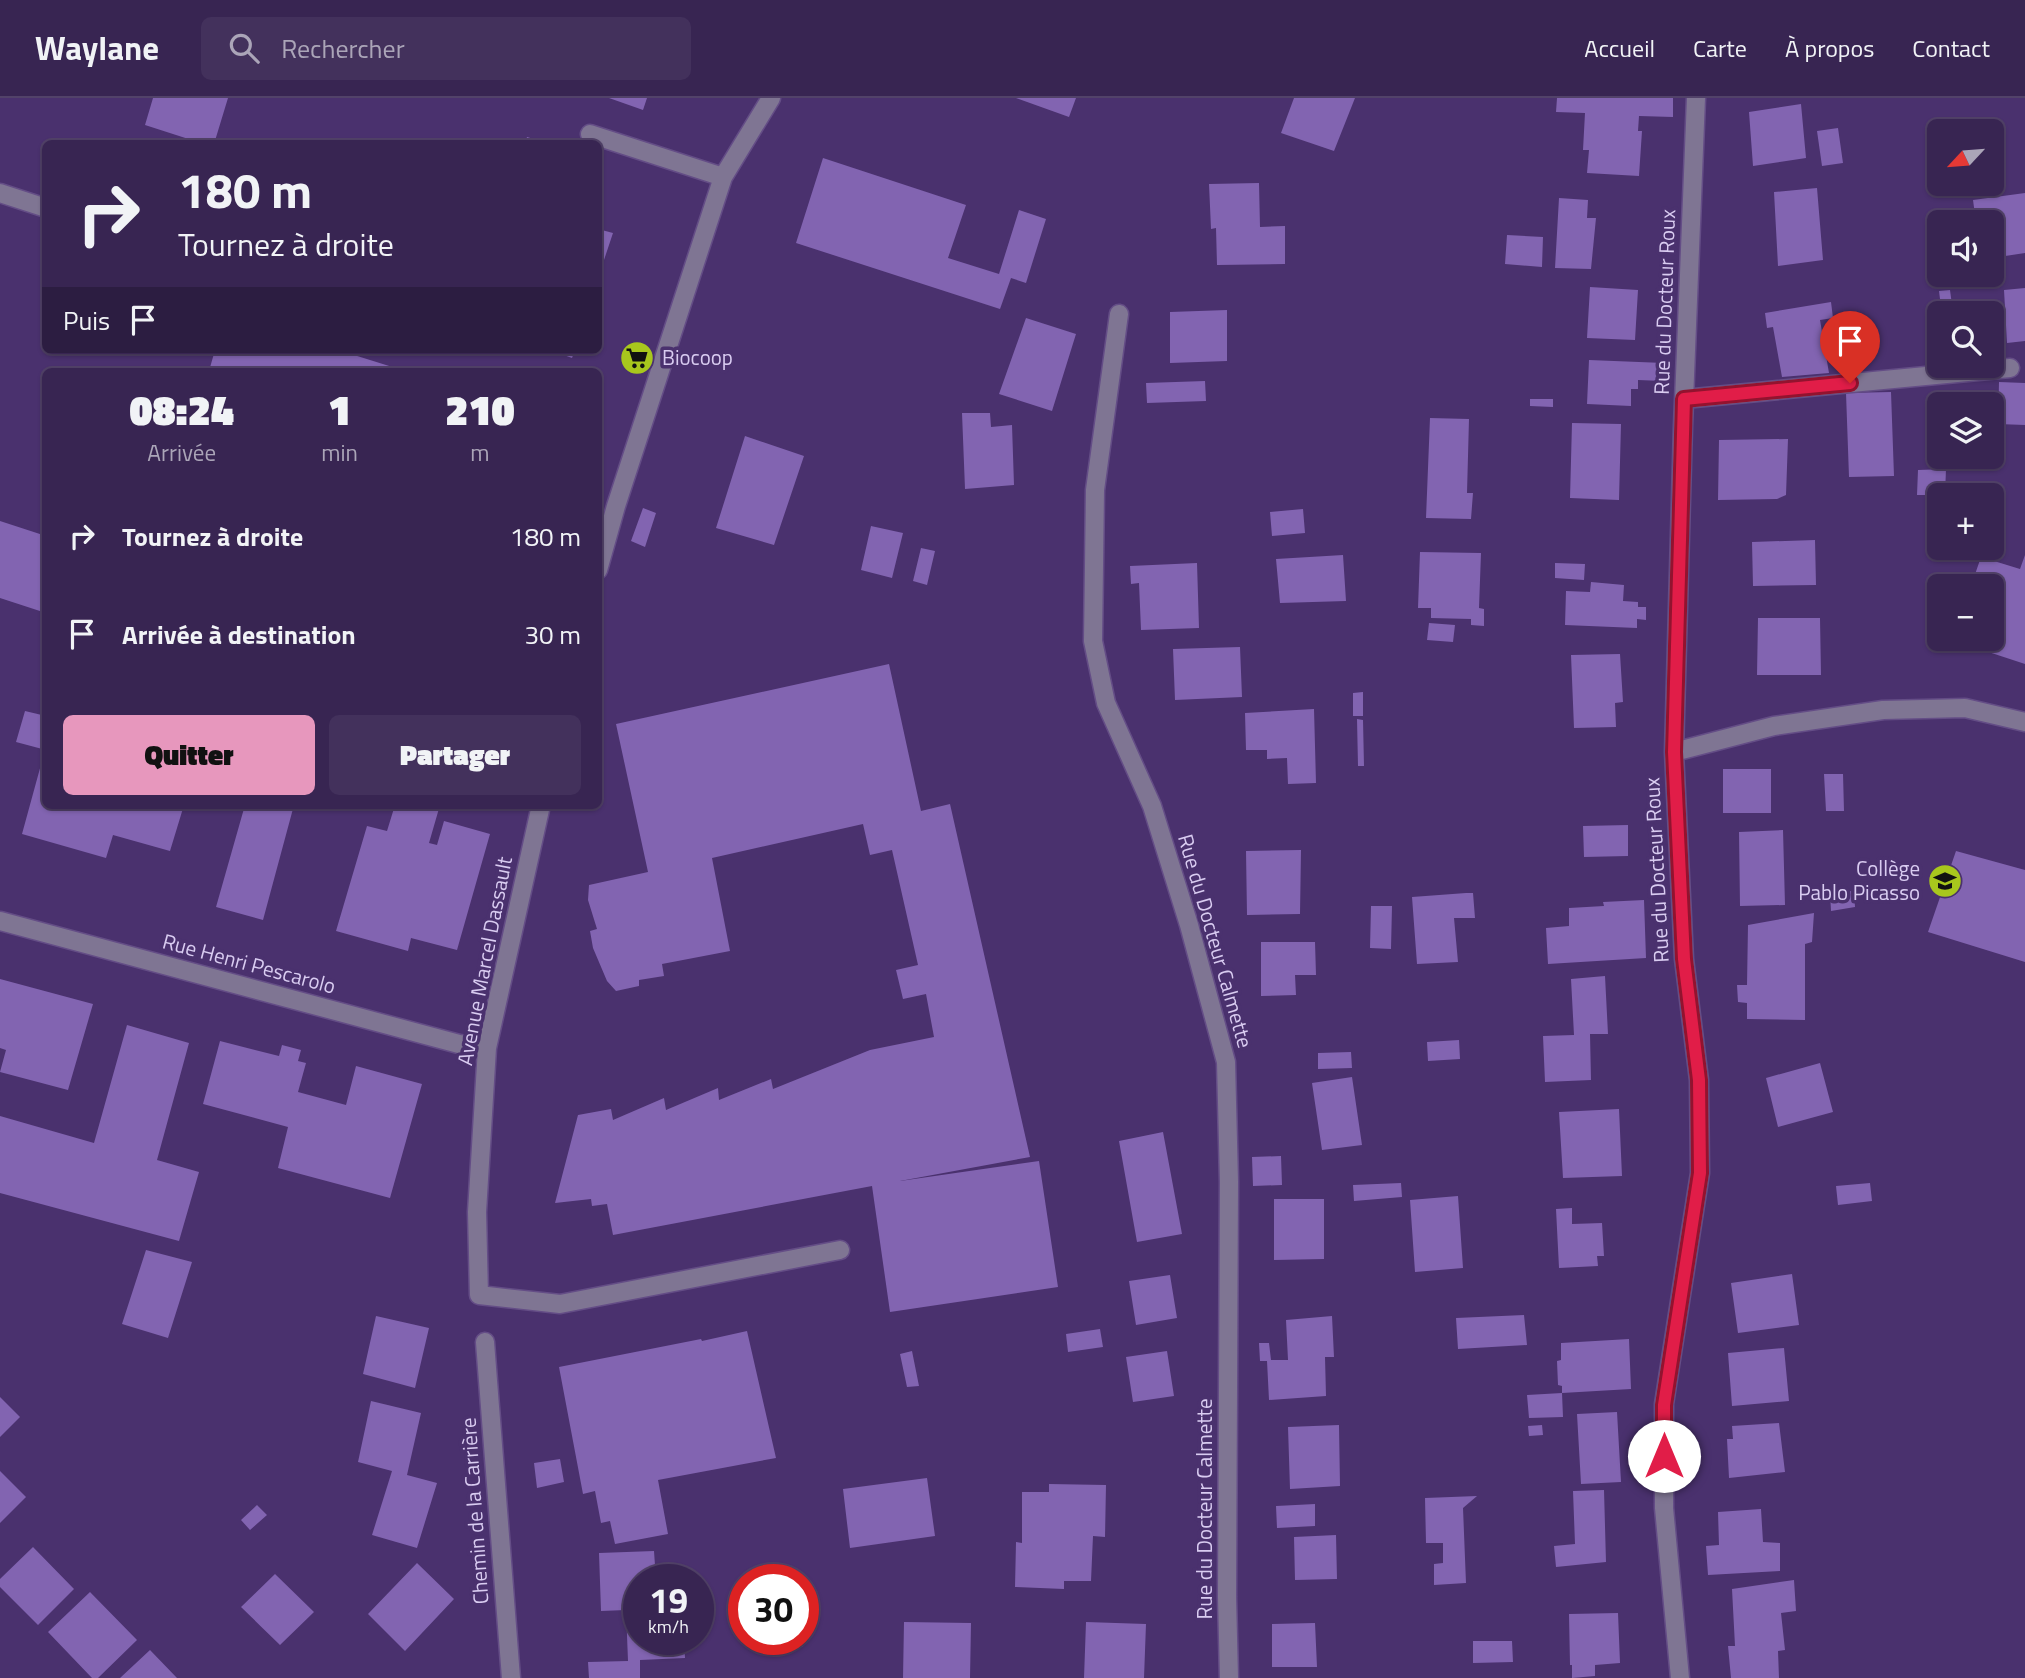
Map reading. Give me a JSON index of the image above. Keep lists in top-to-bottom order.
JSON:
{
  "streets": {
    "street": [
      "Rue du Docteur Roux",
      "Rue du Docteur Calmette",
      "Avenue Marcel Dassault",
      "Rue Henri Pescarolo",
      "Chemin de la Carrière"
    ]
  },
  "crossings": [
    ["Avenue Marcel Dassault", "Rue Henri Pescarolo"]
  ],
  "places": {
    "supermarket": ["Biocoop"],
    "school or university": ["Collège Pablo Picasso"]
  },
  "north": "bottom left",
  "page": {
    "header": "Waylane",
    "search": "Rechercher",
    "nav": [
      "Accueil",
      "Carte",
      "À propos",
      "Contact"
    ],
    "map_buttons": ["+", "−"],
    "turn": ["180 m", "Tournez à droite"],
    "then": "Puis",
    "eta": [
      "08:24",
      "Arrivée",
      "1",
      "min",
      "210",
      "m"
    ],
    "list": [
      {
        "name": "Tournez à droite",
        "value": "180 m"
      },
      {
        "name": "Arrivée à destination",
        "value": "30 m"
      }
    ],
    "buttons": ["Quitter", "Partager"],
    "speed": "19 km/h",
    "limit": "30"
  }
}
